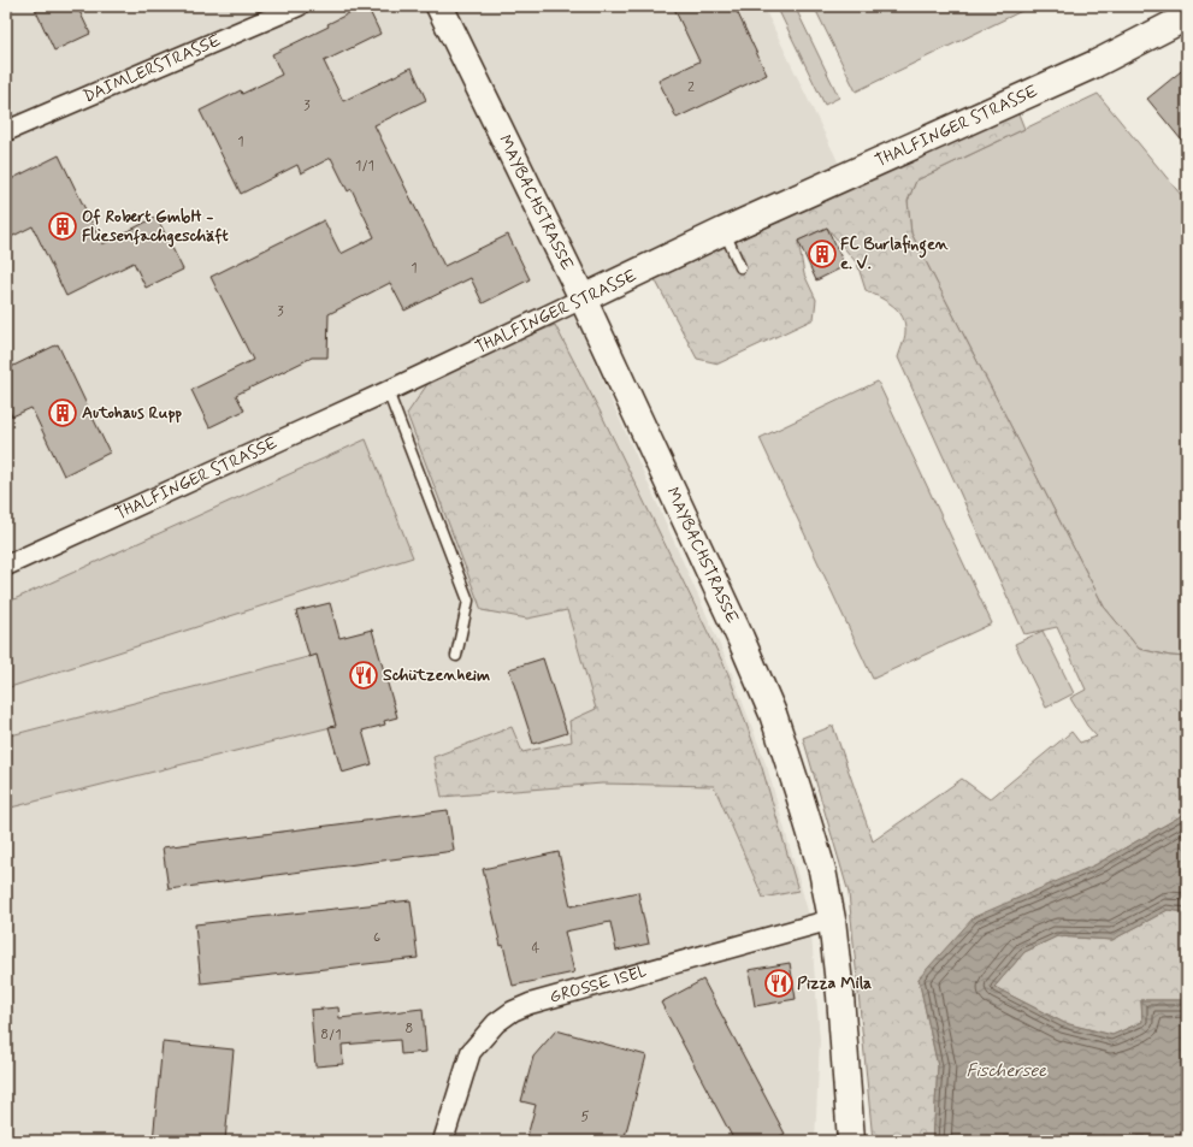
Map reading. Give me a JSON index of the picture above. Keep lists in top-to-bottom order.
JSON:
{
  "streets": {
    "street": [
      "DAIMLERSTRASSE",
      "THALFINGER STRASSE",
      "MAYBACHSTRASSE",
      "GROSSE ISEL"
    ]
  },
  "crossings": [
    ["THALFINGER STRASSE", "MAYBACHSTRASSE"],
    ["MAYBACHSTRASSE", "GROSSE ISEL"]
  ],
  "water": ["Fischersee"],
  "places": {
    "building": ["Of Robert GmbH - Fliesenfachgeschäft", "FC Burlafingen e. V.", "Autohaus Rupp"],
    "restaurant": ["Schützenheim", "Pizza Mila"]
  },
  "house_numbers": [
    "2",
    "3",
    "1",
    "1/1",
    "1",
    "3",
    "6",
    "4",
    "8",
    "8/1",
    "5"
  ]
}
